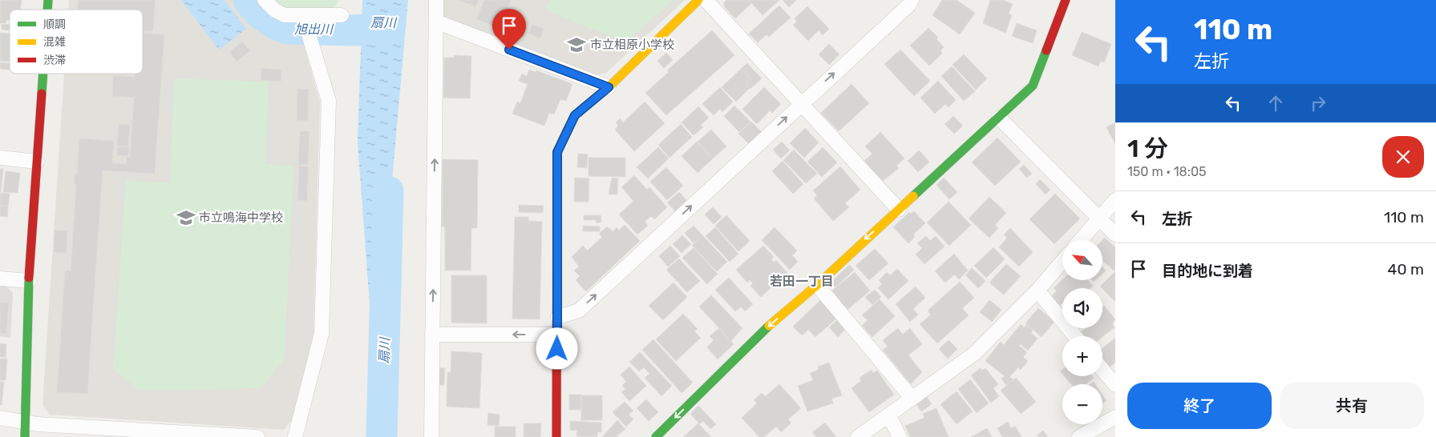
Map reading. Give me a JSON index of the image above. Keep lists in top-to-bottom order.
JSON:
{
  "districts": ["若田一丁目"],
  "water": ["扇川", "旭出川"],
  "places": {
    "school or university": ["市立相原小学校", "市立鳴海中学校"]
  },
  "legend": ["順調", "混雑", "渋滞"],
  "north": "top left",
  "page": {
    "turn": ["110 m", "左折"],
    "heading": ["1 分", "150 m · 18:05"],
    "list": [
      {
        "name": "左折",
        "value": "110 m"
      },
      {
        "name": "目的地に到着",
        "value": "40 m"
      }
    ],
    "map_buttons": ["+", "−"],
    "buttons": ["終了", "共有"]
  }
}
